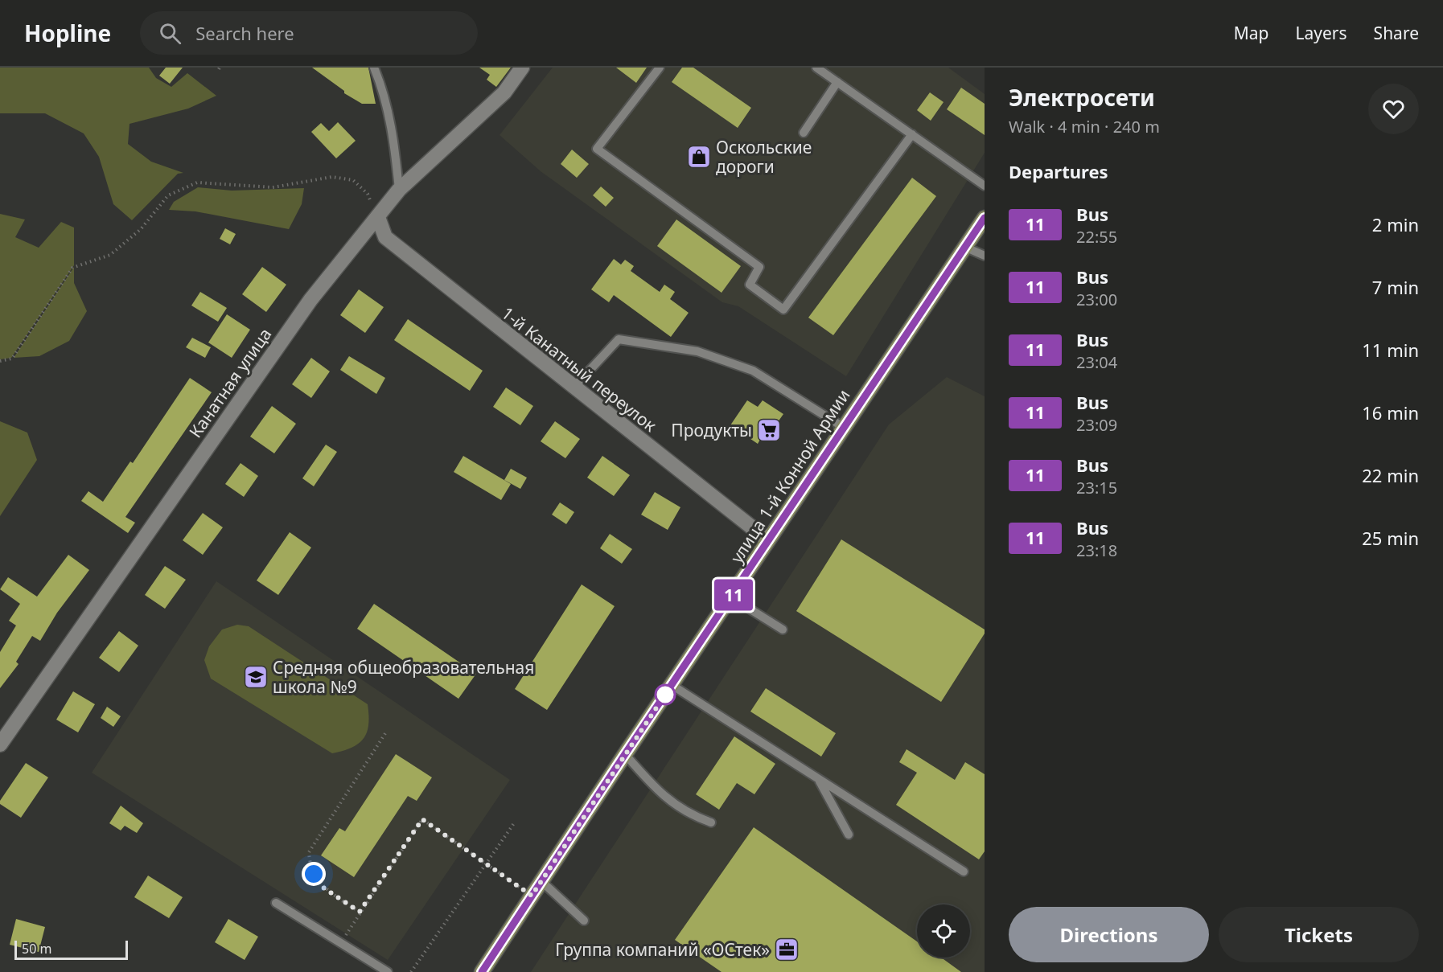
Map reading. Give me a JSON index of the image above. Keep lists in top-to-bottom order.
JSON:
{
  "streets": {
    "main road": ["улица 1-й Конной Армии"],
    "street": ["1-й Канатный переулок", "Канатная улица"]
  },
  "crossings": [
    ["1-й Канатный переулок", "Канатная улица"],
    ["1-й Канатный переулок", "улица 1-й Конной Армии"]
  ],
  "places": {
    "shop": ["Оскольские дороги"],
    "supermarket": ["Продукты"],
    "school or university": ["Средняя общеобразовательная школа №9"],
    "office": ["Группа компаний «ОСтек»"]
  },
  "lines": ["bus line 11"],
  "scale_bar": "50 m",
  "page": {
    "header": "Hopline",
    "search": "Search here",
    "nav": ["Map", "Layers", "Share"],
    "on_map": "11",
    "heading": [
      ["Электросети", "Walk · 4 min · 240 m"],
      "Departures"
    ],
    "list": [
      {
        "mark": "11",
        "name": "Bus",
        "note": "22:55",
        "value": "2 min"
      },
      {
        "mark": "11",
        "name": "Bus",
        "note": "23:00",
        "value": "7 min"
      },
      {
        "mark": "11",
        "name": "Bus",
        "note": "23:04",
        "value": "11 min"
      },
      {
        "mark": "11",
        "name": "Bus",
        "note": "23:09",
        "value": "16 min"
      },
      {
        "mark": "11",
        "name": "Bus",
        "note": "23:15",
        "value": "22 min"
      },
      {
        "mark": "11",
        "name": "Bus",
        "note": "23:18",
        "value": "25 min"
      }
    ],
    "buttons": ["Directions", "Tickets"],
    "scale": "50 m"
  }
}
